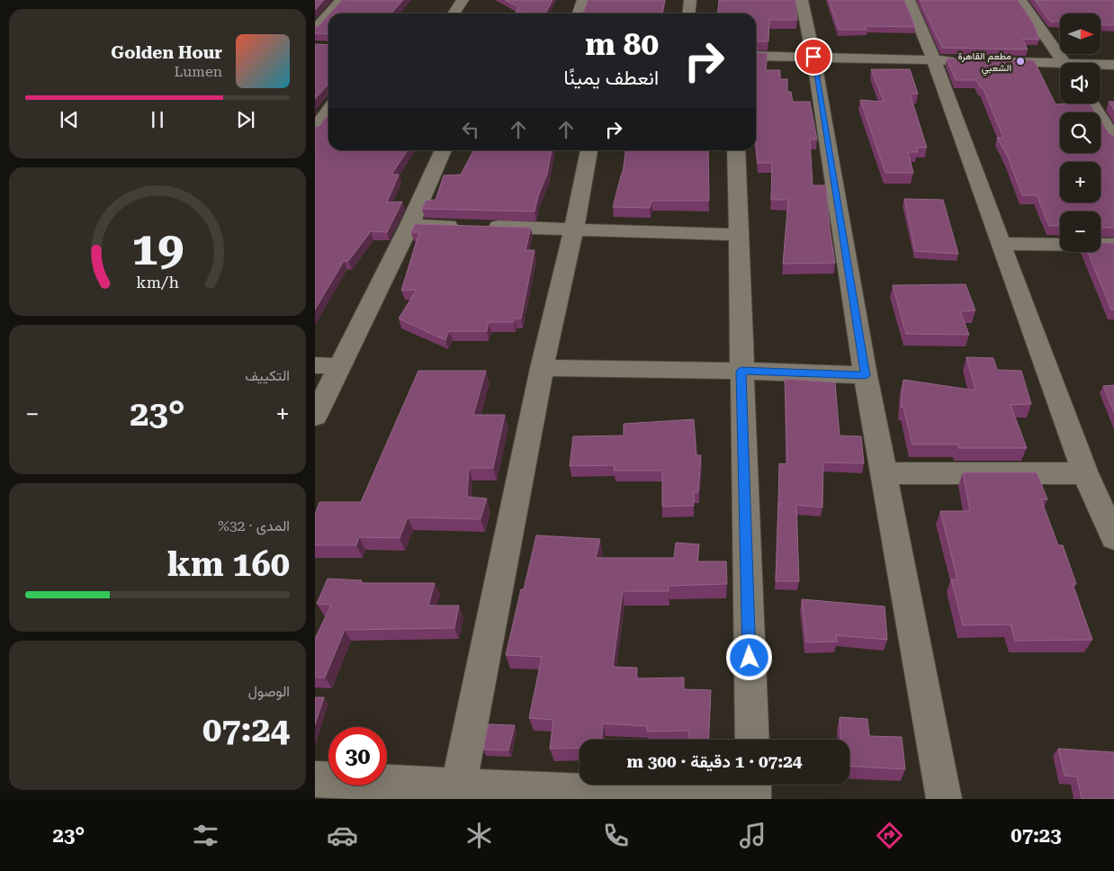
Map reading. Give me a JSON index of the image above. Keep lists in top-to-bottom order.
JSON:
{
  "places": ["مطعم القاهرة الشعبي"],
  "north": "right",
  "page": {
    "map_buttons": ["+", "−"],
    "turn": ["80 m", "انعطف يمينًا"],
    "song": ["Golden Hour", "Lumen"],
    "tile": [
      "التكييف",
      ["المدى · 32%", "160 km"],
      ["الوصول", "07:24"]
    ],
    "heat": ["−", "23°", "+"],
    "limit": "30",
    "trip": "07:24 · 1 دقيقة · 300 m",
    "tabs": ["07:23", "23°"],
    "gauge": ["19", "km/h"]
  }
}
